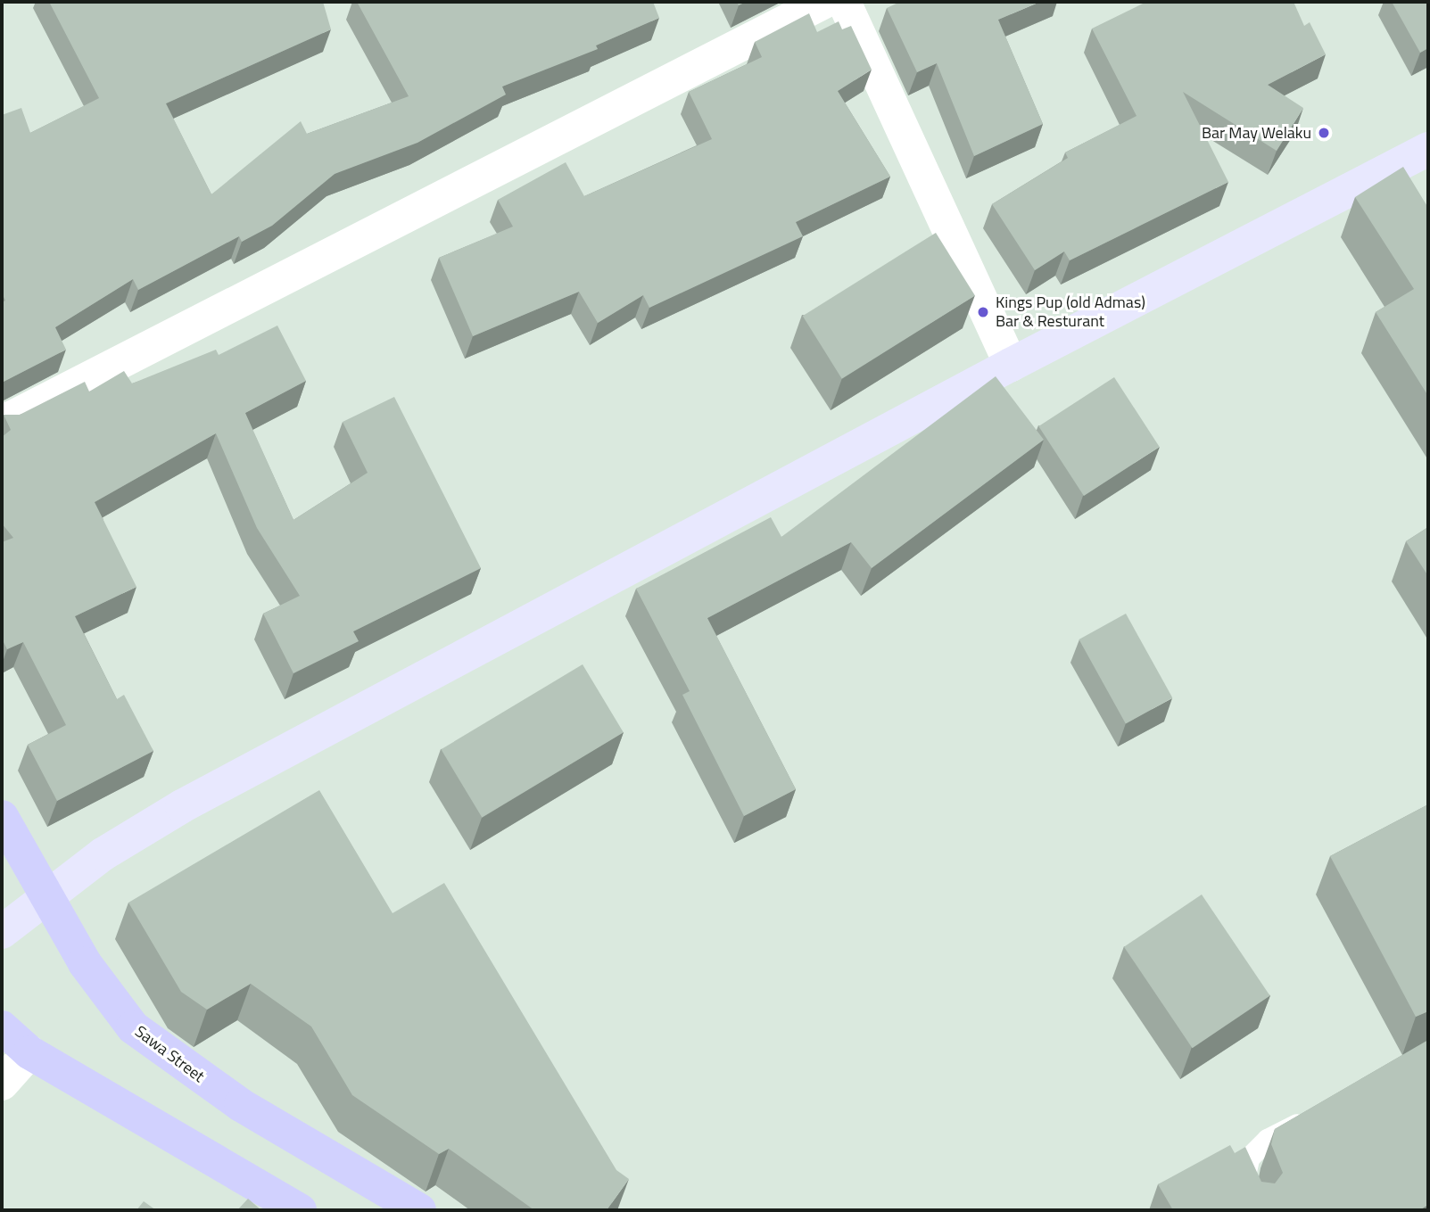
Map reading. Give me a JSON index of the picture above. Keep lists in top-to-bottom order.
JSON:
{
  "streets": {
    "main road": ["Sawa Street"]
  },
  "places": ["Bar May Welaku", "Kings Pup (old Admas) Bar & Resturant"]
}
